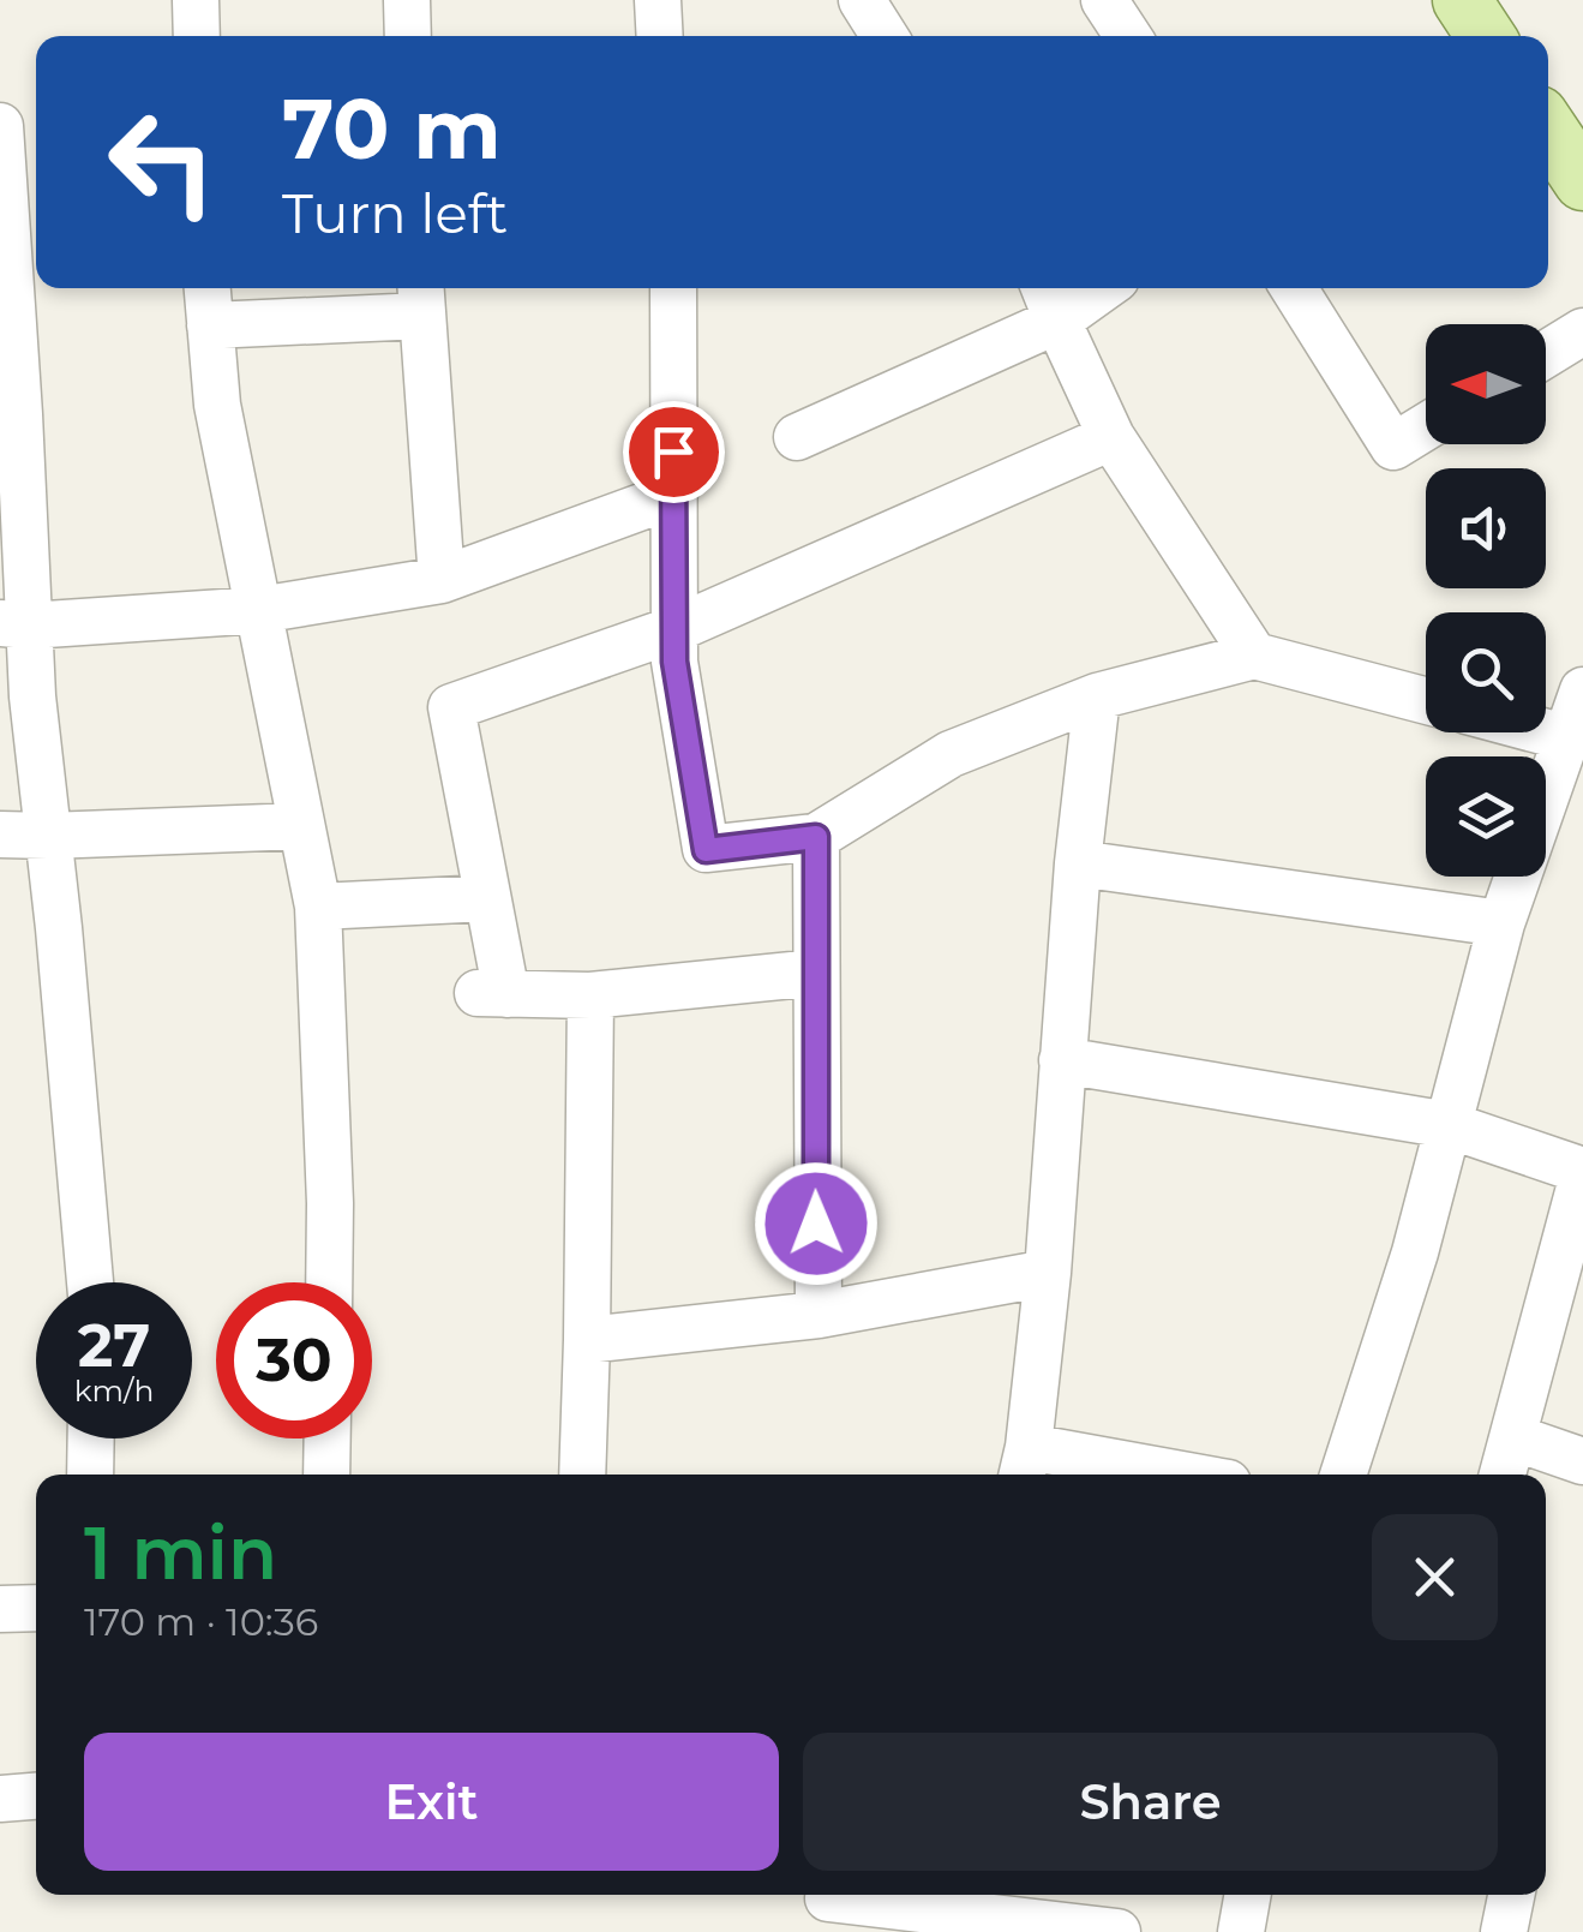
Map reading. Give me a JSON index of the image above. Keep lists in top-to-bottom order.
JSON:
{
  "north": "left",
  "page": {
    "turn": ["70 m", "Turn left"],
    "speed": "27 km/h",
    "limit": "30",
    "heading": ["1 min", "170 m · 10:36"],
    "buttons": ["Exit", "Share"]
  }
}
